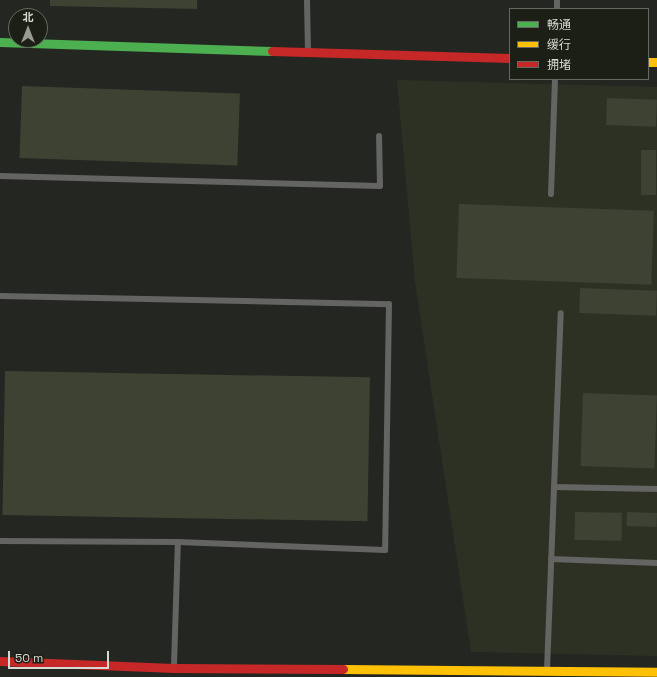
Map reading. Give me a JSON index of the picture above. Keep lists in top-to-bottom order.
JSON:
{
  "legend": ["畅通", "缓行", "拥堵"],
  "scale_bar": "50 m",
  "north": "top"
}
